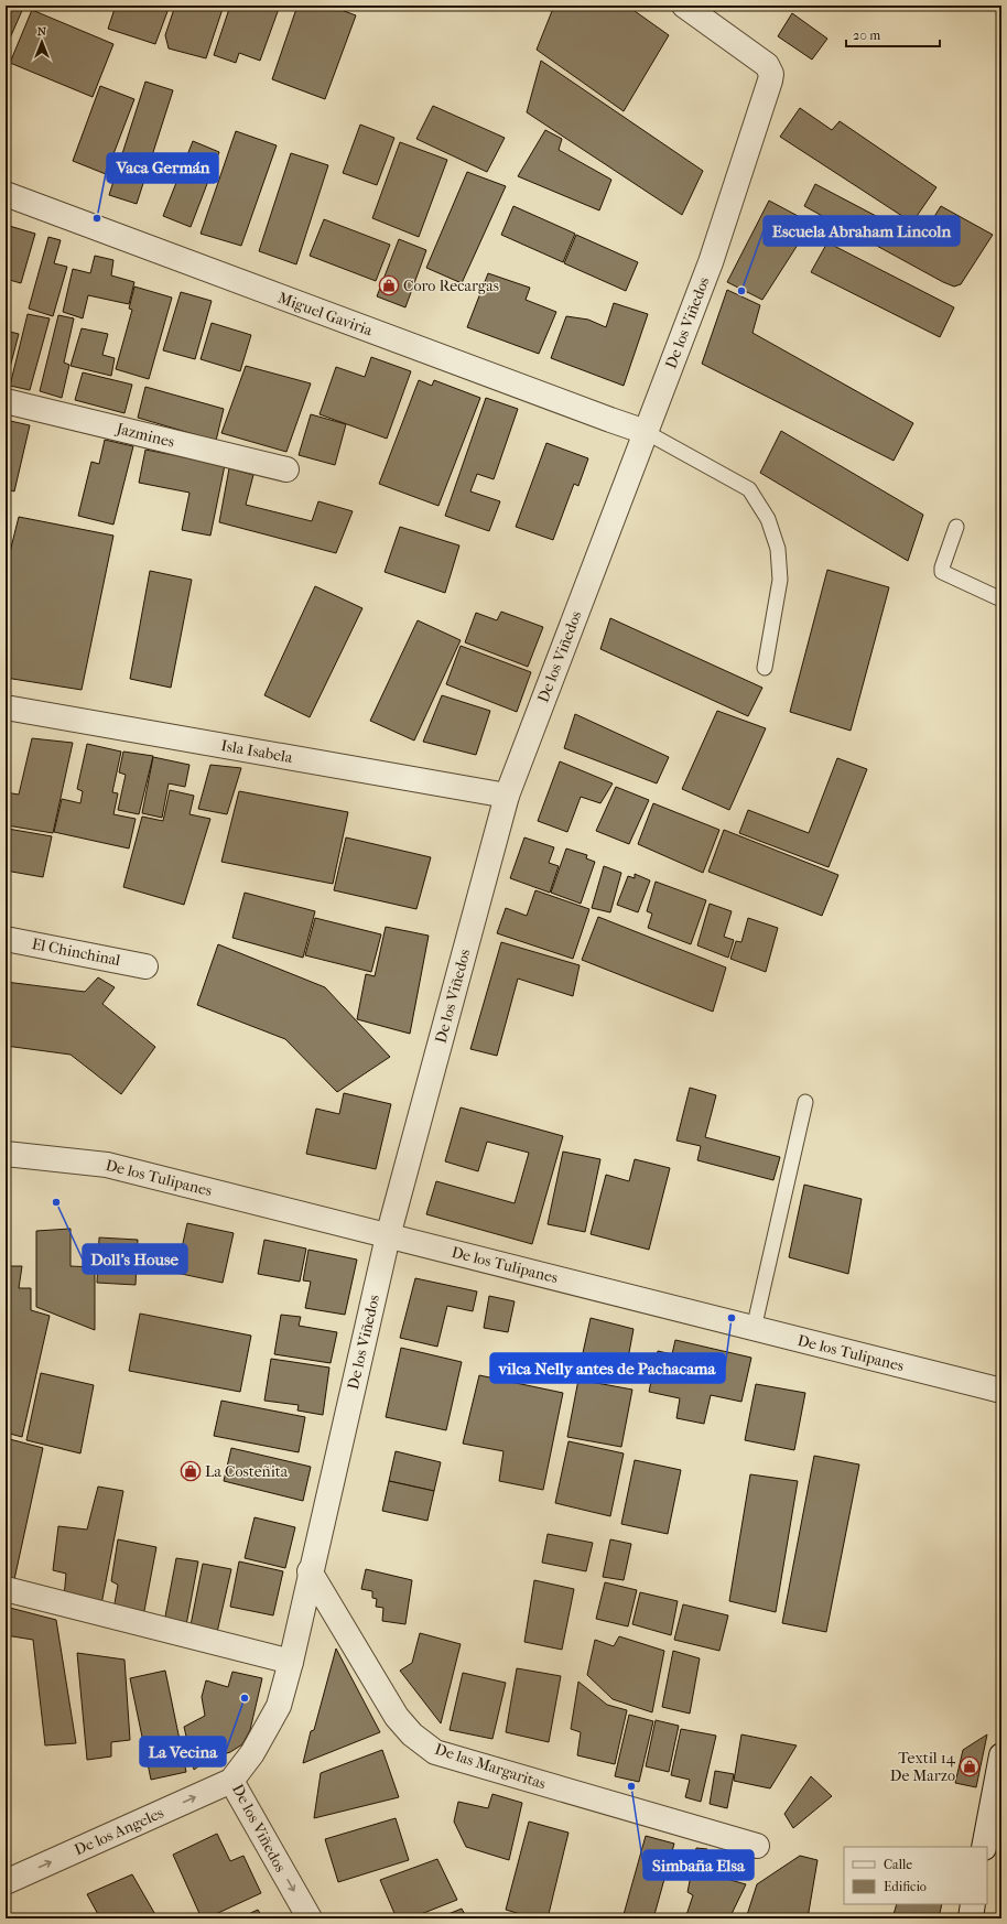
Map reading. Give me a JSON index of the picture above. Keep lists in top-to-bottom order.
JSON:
{
  "streets": {
    "street": [
      "Miguel Gaviria",
      "De los Viñedos",
      "Jazmines",
      "Isla Isabela",
      "El Chinchinal",
      "De los Tulipanes",
      "De las Margaritas",
      "De los Angeles"
    ]
  },
  "crossings": [
    ["Miguel Gaviria", "De los Viñedos"],
    ["De los Viñedos", "Isla Isabela"],
    ["De los Viñedos", "De los Tulipanes"],
    ["De los Viñedos", "De las Margaritas"],
    ["De los Viñedos", "De los Angeles"]
  ],
  "one_way": ["De los Angeles"],
  "places": {
    "other": [
      "Vaca Germán",
      "Escuela Abraham Lincoln",
      "Doll's House",
      "vilca Nelly antes de Pachacama",
      "La Vecina",
      "Simbaña Elsa"
    ],
    "shop": ["Coro Recargas", "La Costeñita", "Textil 14 De Marzo"]
  },
  "legend": ["Calle", "Edificio"],
  "scale_bar": "20 m",
  "north": "top"
}
